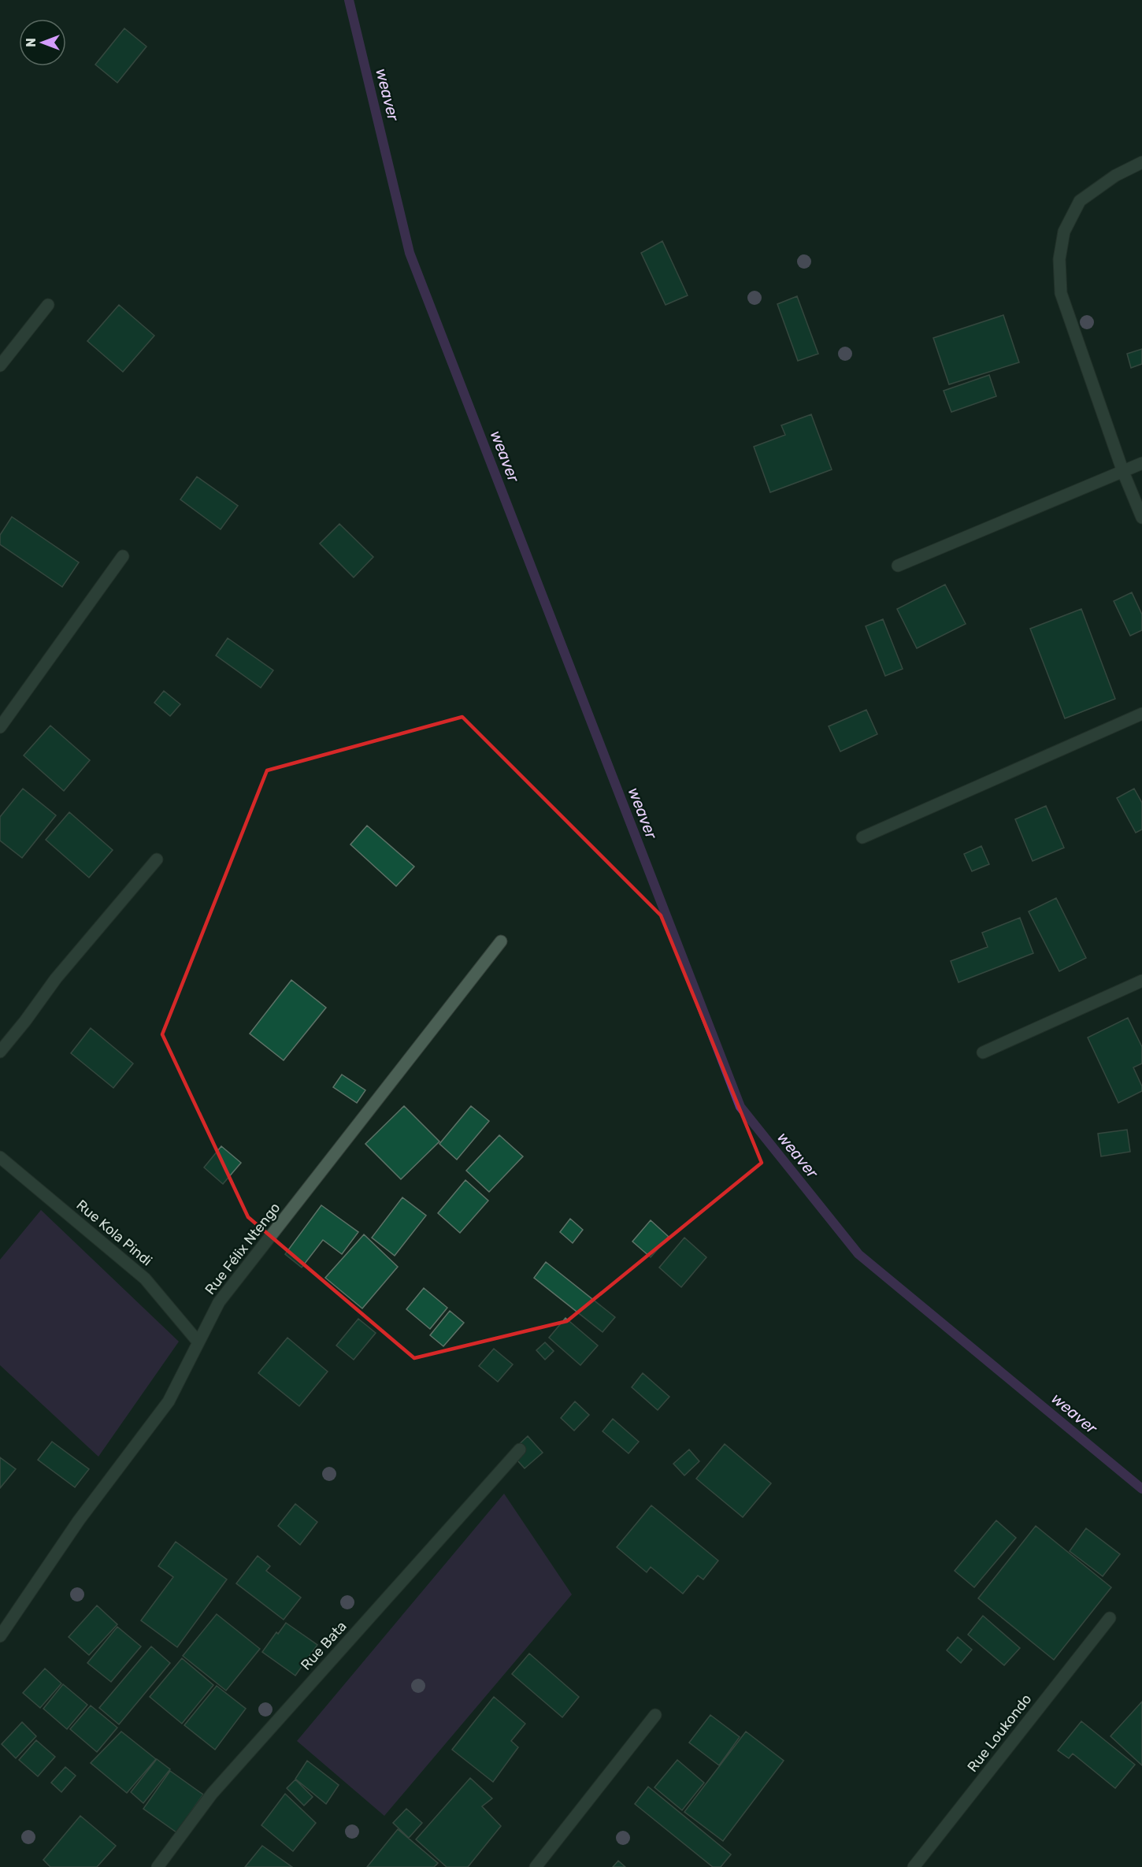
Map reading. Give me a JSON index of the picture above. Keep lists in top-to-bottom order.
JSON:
{
  "streets": {
    "street": [
      "Rue Kola Pindi",
      "Rue Félix Ntengo",
      "Rue Bata",
      "Rue Loukondo"
    ]
  },
  "crossings": [
    ["Rue Kola Pindi", "Rue Félix Ntengo"]
  ],
  "water": ["weaver"],
  "north": "left"
}
